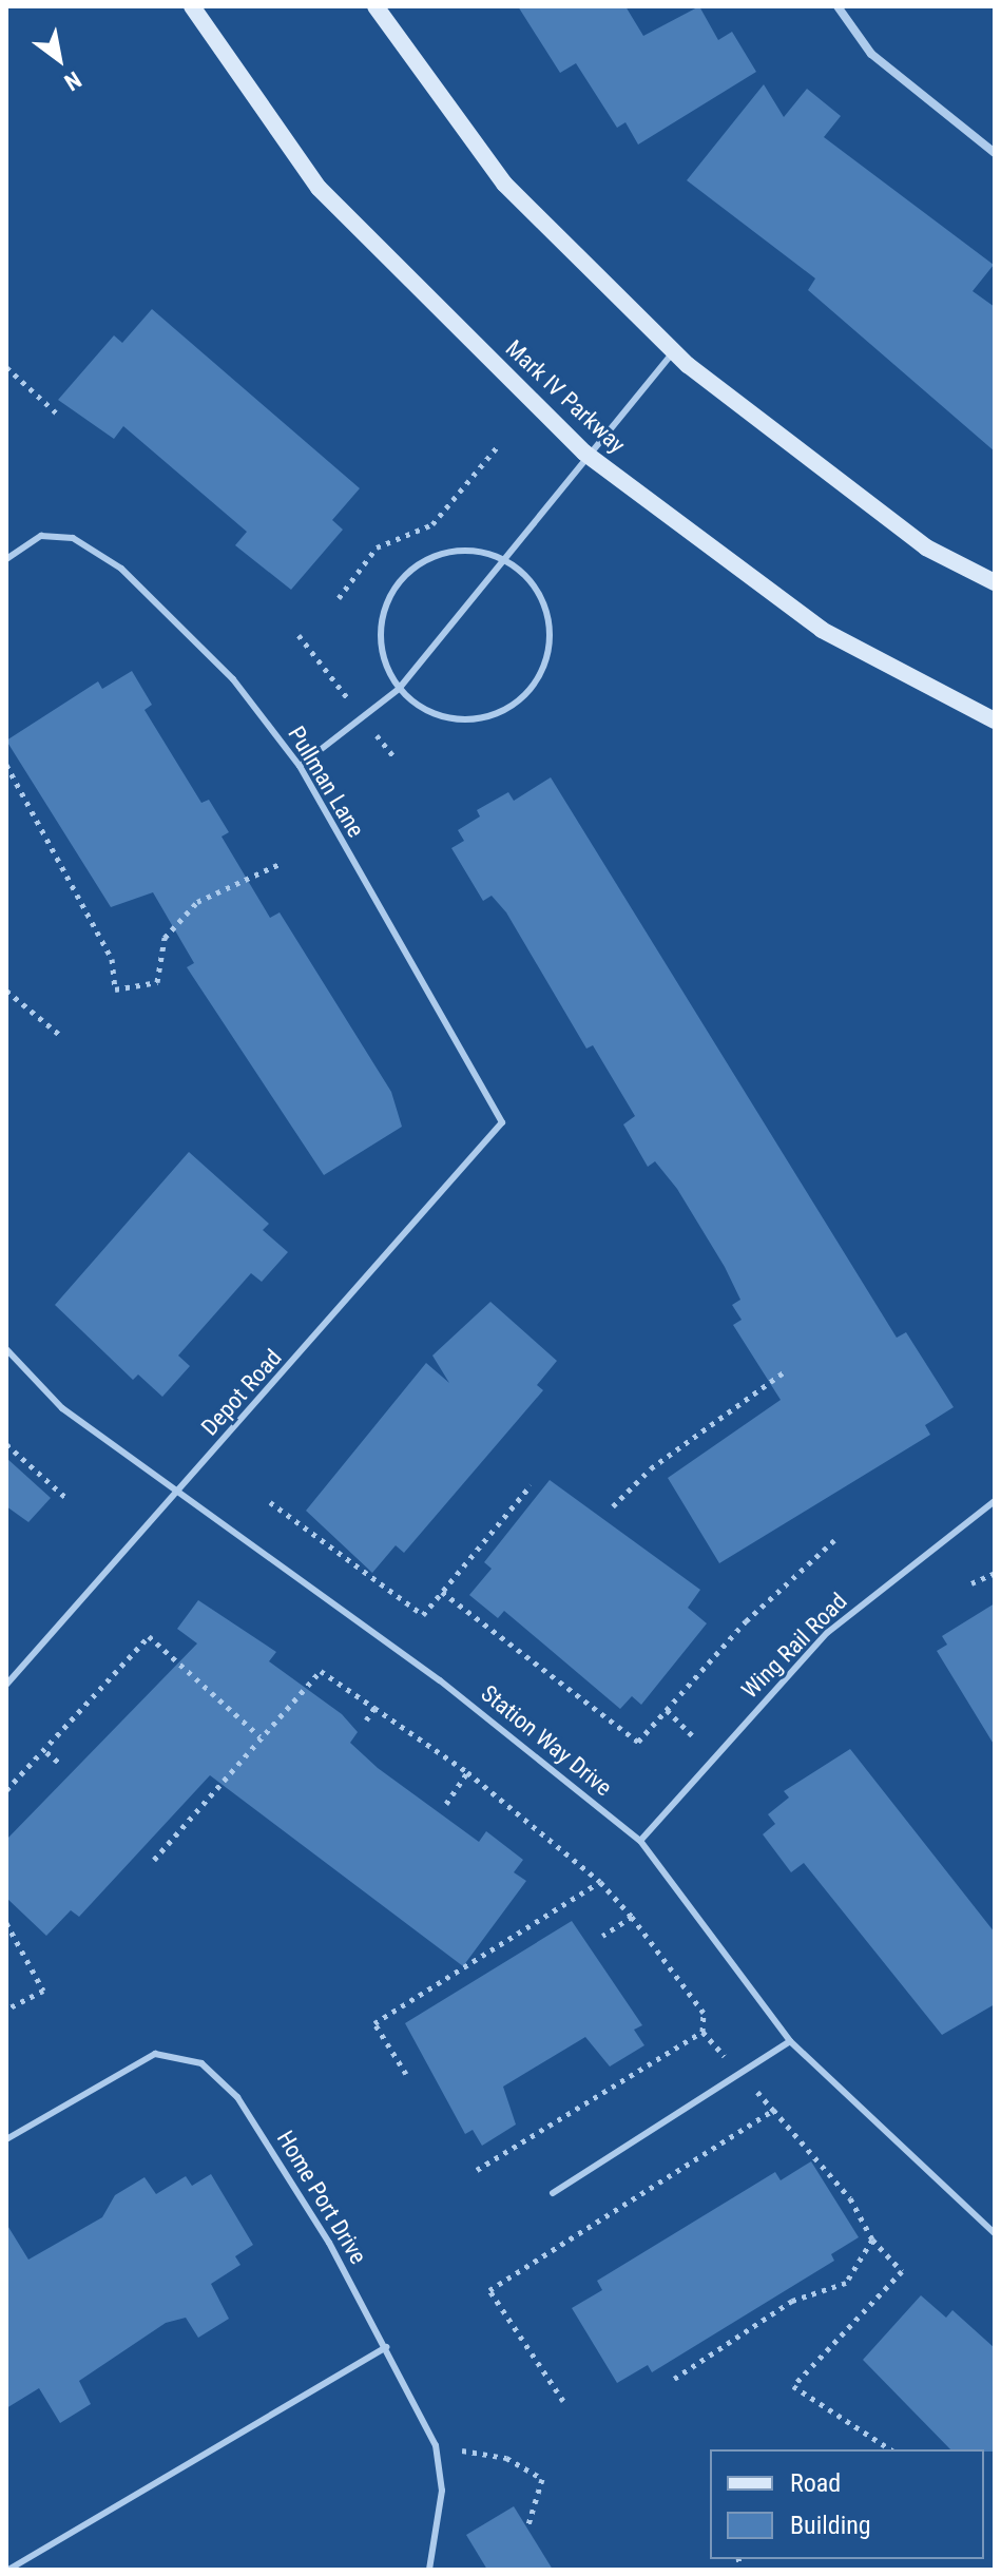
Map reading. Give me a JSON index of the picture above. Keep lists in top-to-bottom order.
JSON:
{
  "streets": {
    "main road": ["Mark IV Parkway"],
    "lane": [
      "Pullman Lane",
      "Depot Road",
      "Wing Rail Road",
      "Station Way Drive",
      "Home Port Drive"
    ]
  },
  "crossings": [
    ["Pullman Lane", "Depot Road"],
    ["Depot Road", "Station Way Drive"],
    ["Wing Rail Road", "Station Way Drive"]
  ],
  "legend": ["Road", "Building"],
  "north": "bottom right"
}
